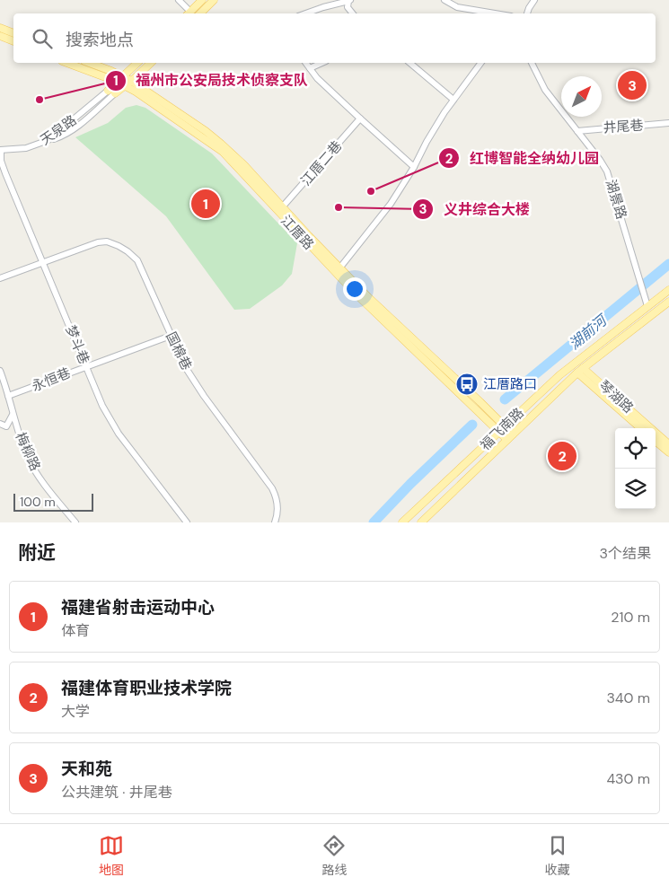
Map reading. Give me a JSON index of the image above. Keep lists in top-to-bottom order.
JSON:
{
  "streets": {
    "main road": ["江厝路", "琴湖路", "福飞南路"],
    "street": [
      "井尾巷",
      "天泉路",
      "江厝二巷",
      "湖景路",
      "梦斗巷",
      "国棉巷",
      "永恒巷",
      "梅柳路"
    ]
  },
  "crossings": [
    ["井尾巷", "湖景路"],
    ["天泉路", "梦斗巷"],
    ["江厝二巷", "江厝路"],
    ["湖景路", "福飞南路"],
    ["江厝路", "福飞南路"],
    ["梦斗巷", "国棉巷"],
    ["梦斗巷", "永恒巷"],
    ["国棉巷", "永恒巷"],
    ["永恒巷", "梅柳路"],
    ["琴湖路", "福飞南路"]
  ],
  "water": ["湖前河"],
  "places": {
    "other": ["福州市公安局技术侦察支队", "红博智能全纳幼儿园", "义井综合大楼"],
    "bus stop": ["江厝路口"]
  },
  "scale_bar": "100 m",
  "north": "top right",
  "page": {
    "search": "搜索地点",
    "pins": ["3", "1", "2"],
    "scale": "100 m",
    "heading": ["附近", "3个结果"],
    "list": [
      {
        "mark": "1",
        "name": "福建省射击运动中心",
        "note": "体育",
        "value": "210 m"
      },
      {
        "mark": "2",
        "name": "福建体育职业技术学院",
        "note": "大学",
        "value": "340 m"
      },
      {
        "mark": "3",
        "name": "天和苑",
        "note": "公共建筑 · 井尾巷",
        "value": "430 m"
      }
    ],
    "nav": ["地图", "路线", "收藏"]
  }
}
